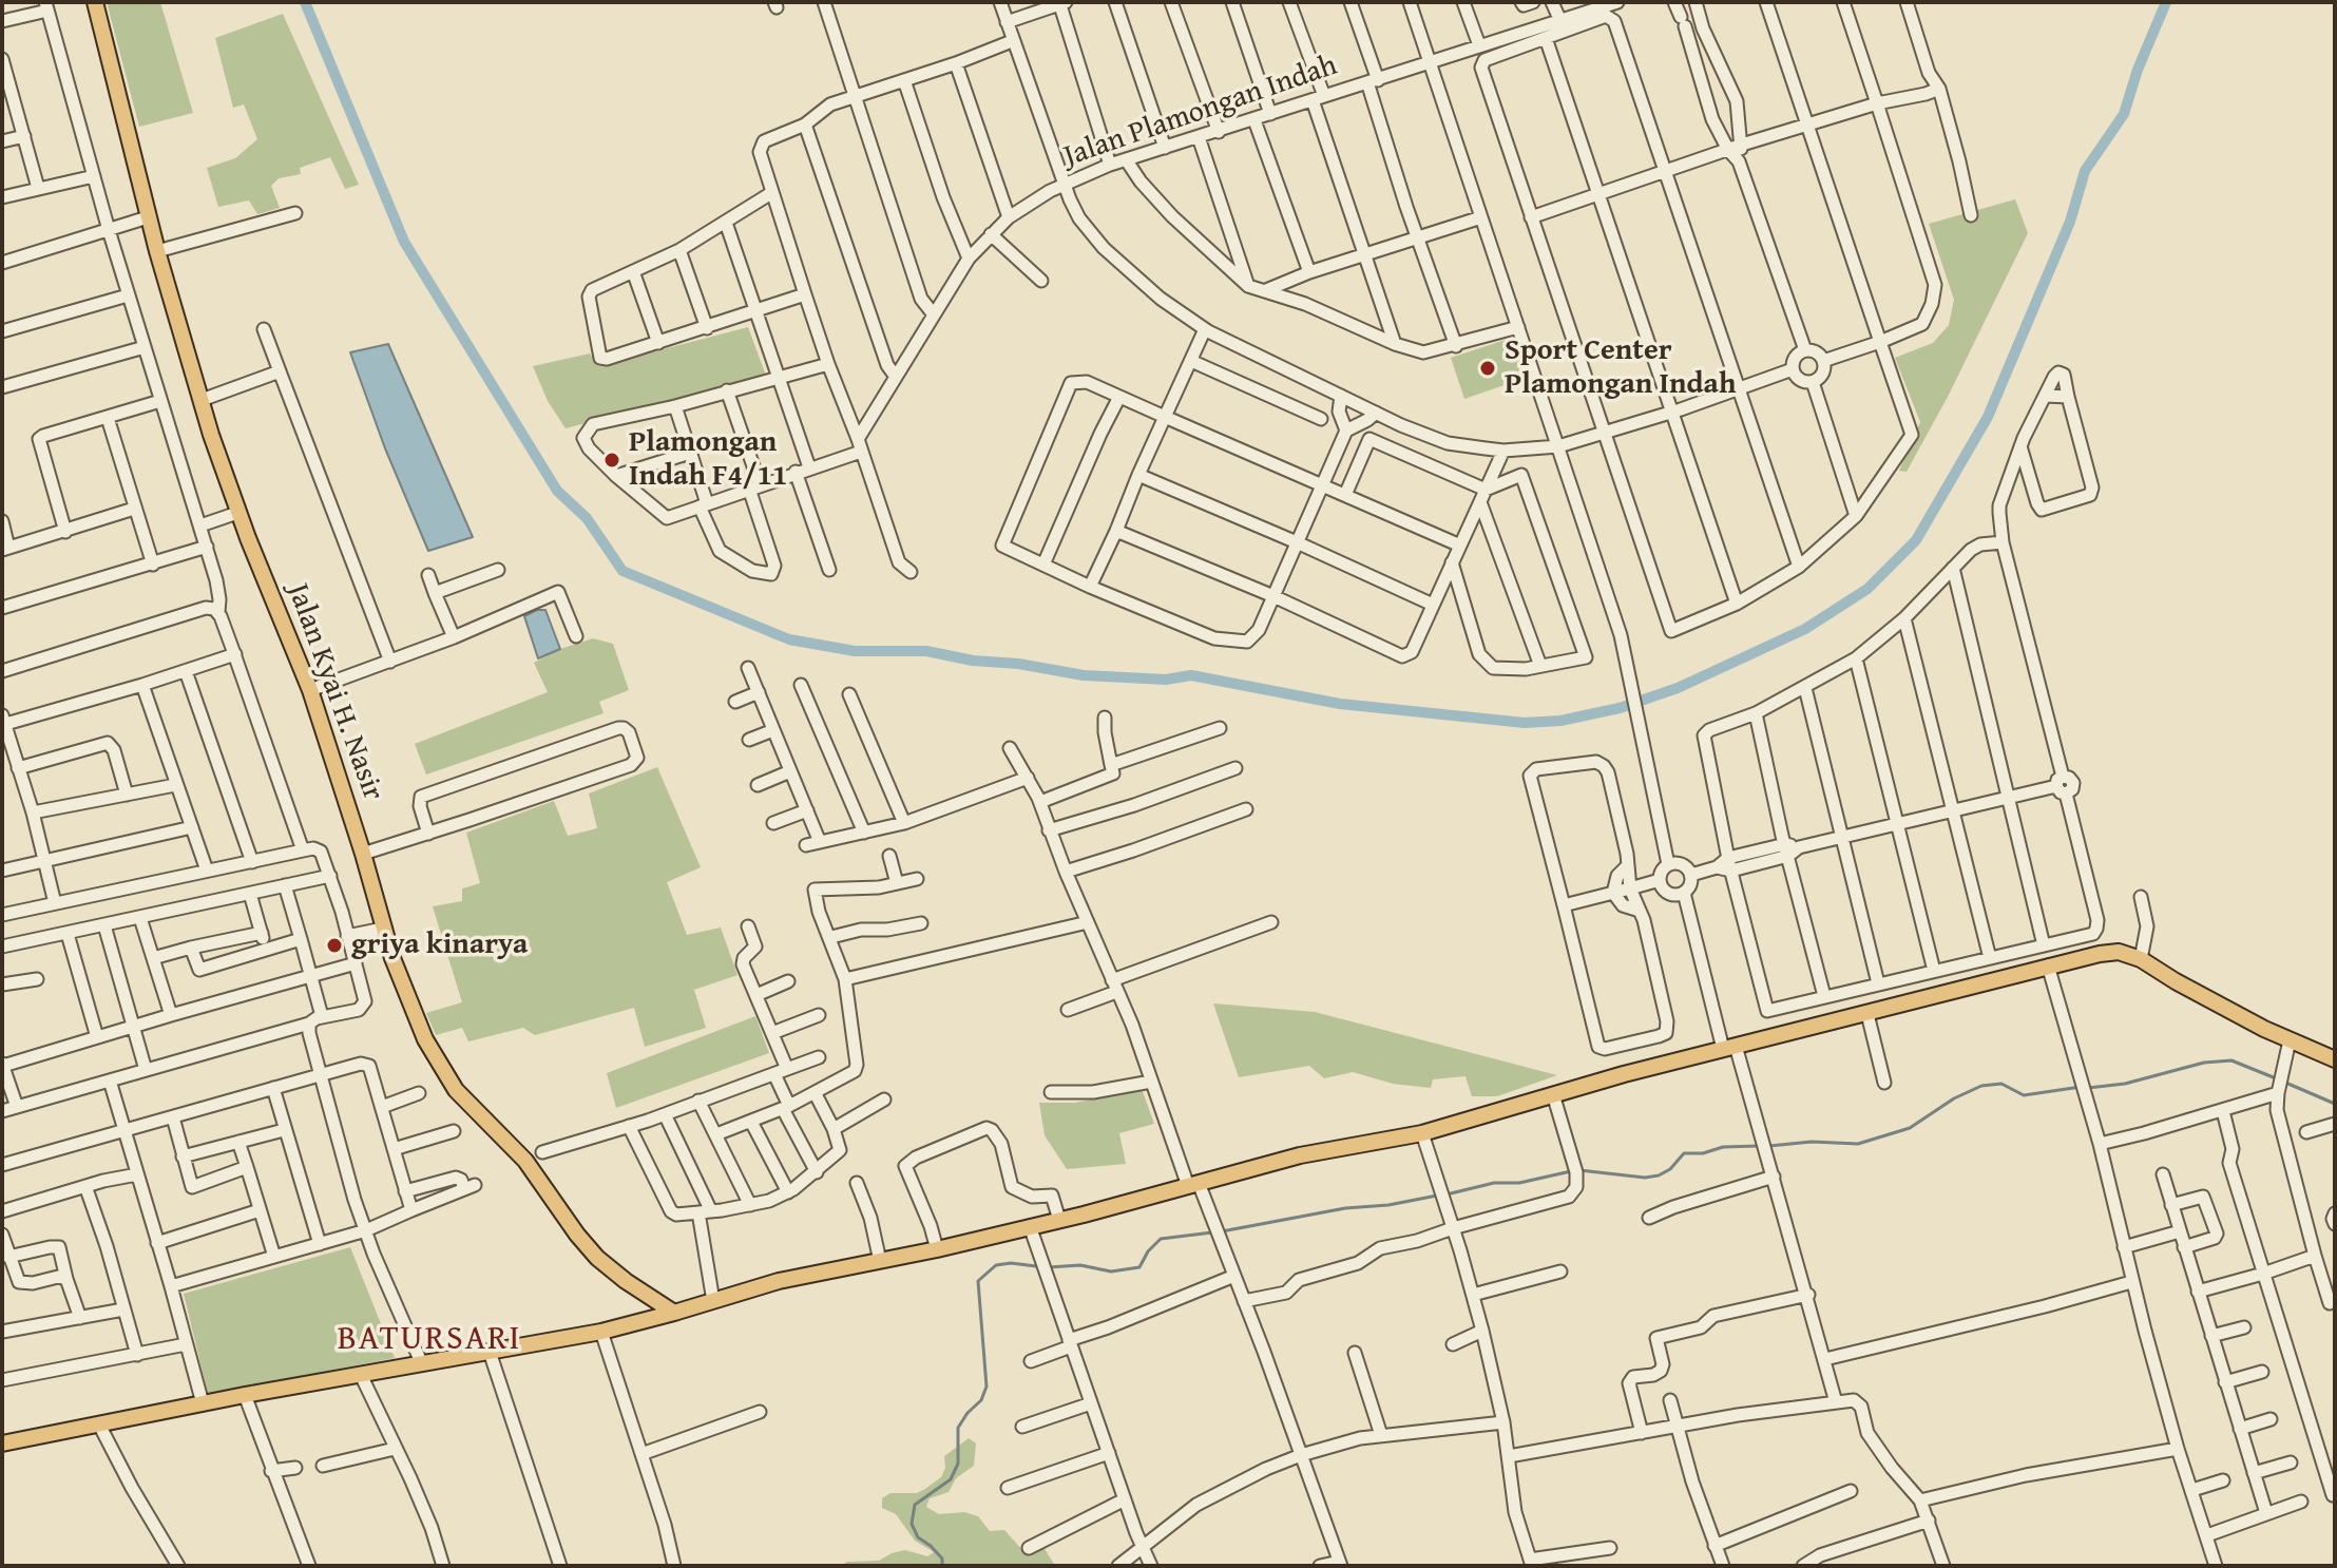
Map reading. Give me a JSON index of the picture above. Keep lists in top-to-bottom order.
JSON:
{
  "streets": {
    "main road": ["Jalan Kyai H. Nasir"],
    "street": ["Jalan Plamongan Indah"]
  },
  "districts": ["BATURSARI"],
  "places": ["Sport Center Plamongan Indah", "Plamongan Indah F4/11", "griya kinarya"]
}
